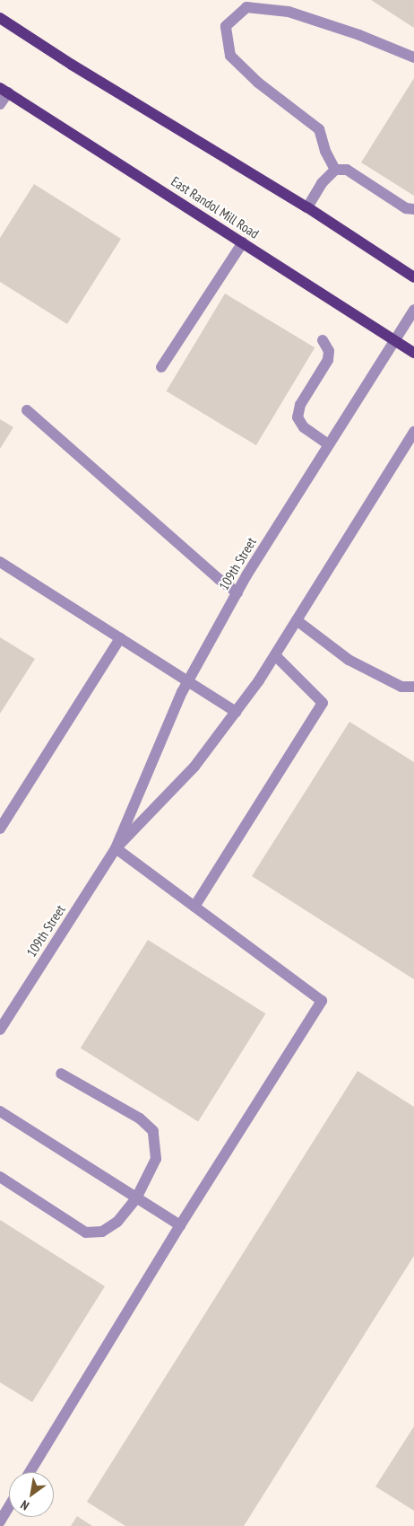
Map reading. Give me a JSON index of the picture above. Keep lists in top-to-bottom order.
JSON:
{
  "streets": {
    "main road": ["East Randol Mill Road"],
    "street": ["109th Street"]
  },
  "crossings": [
    ["East Randol Mill Road", "109th Street"]
  ],
  "north": "bottom left"
}
